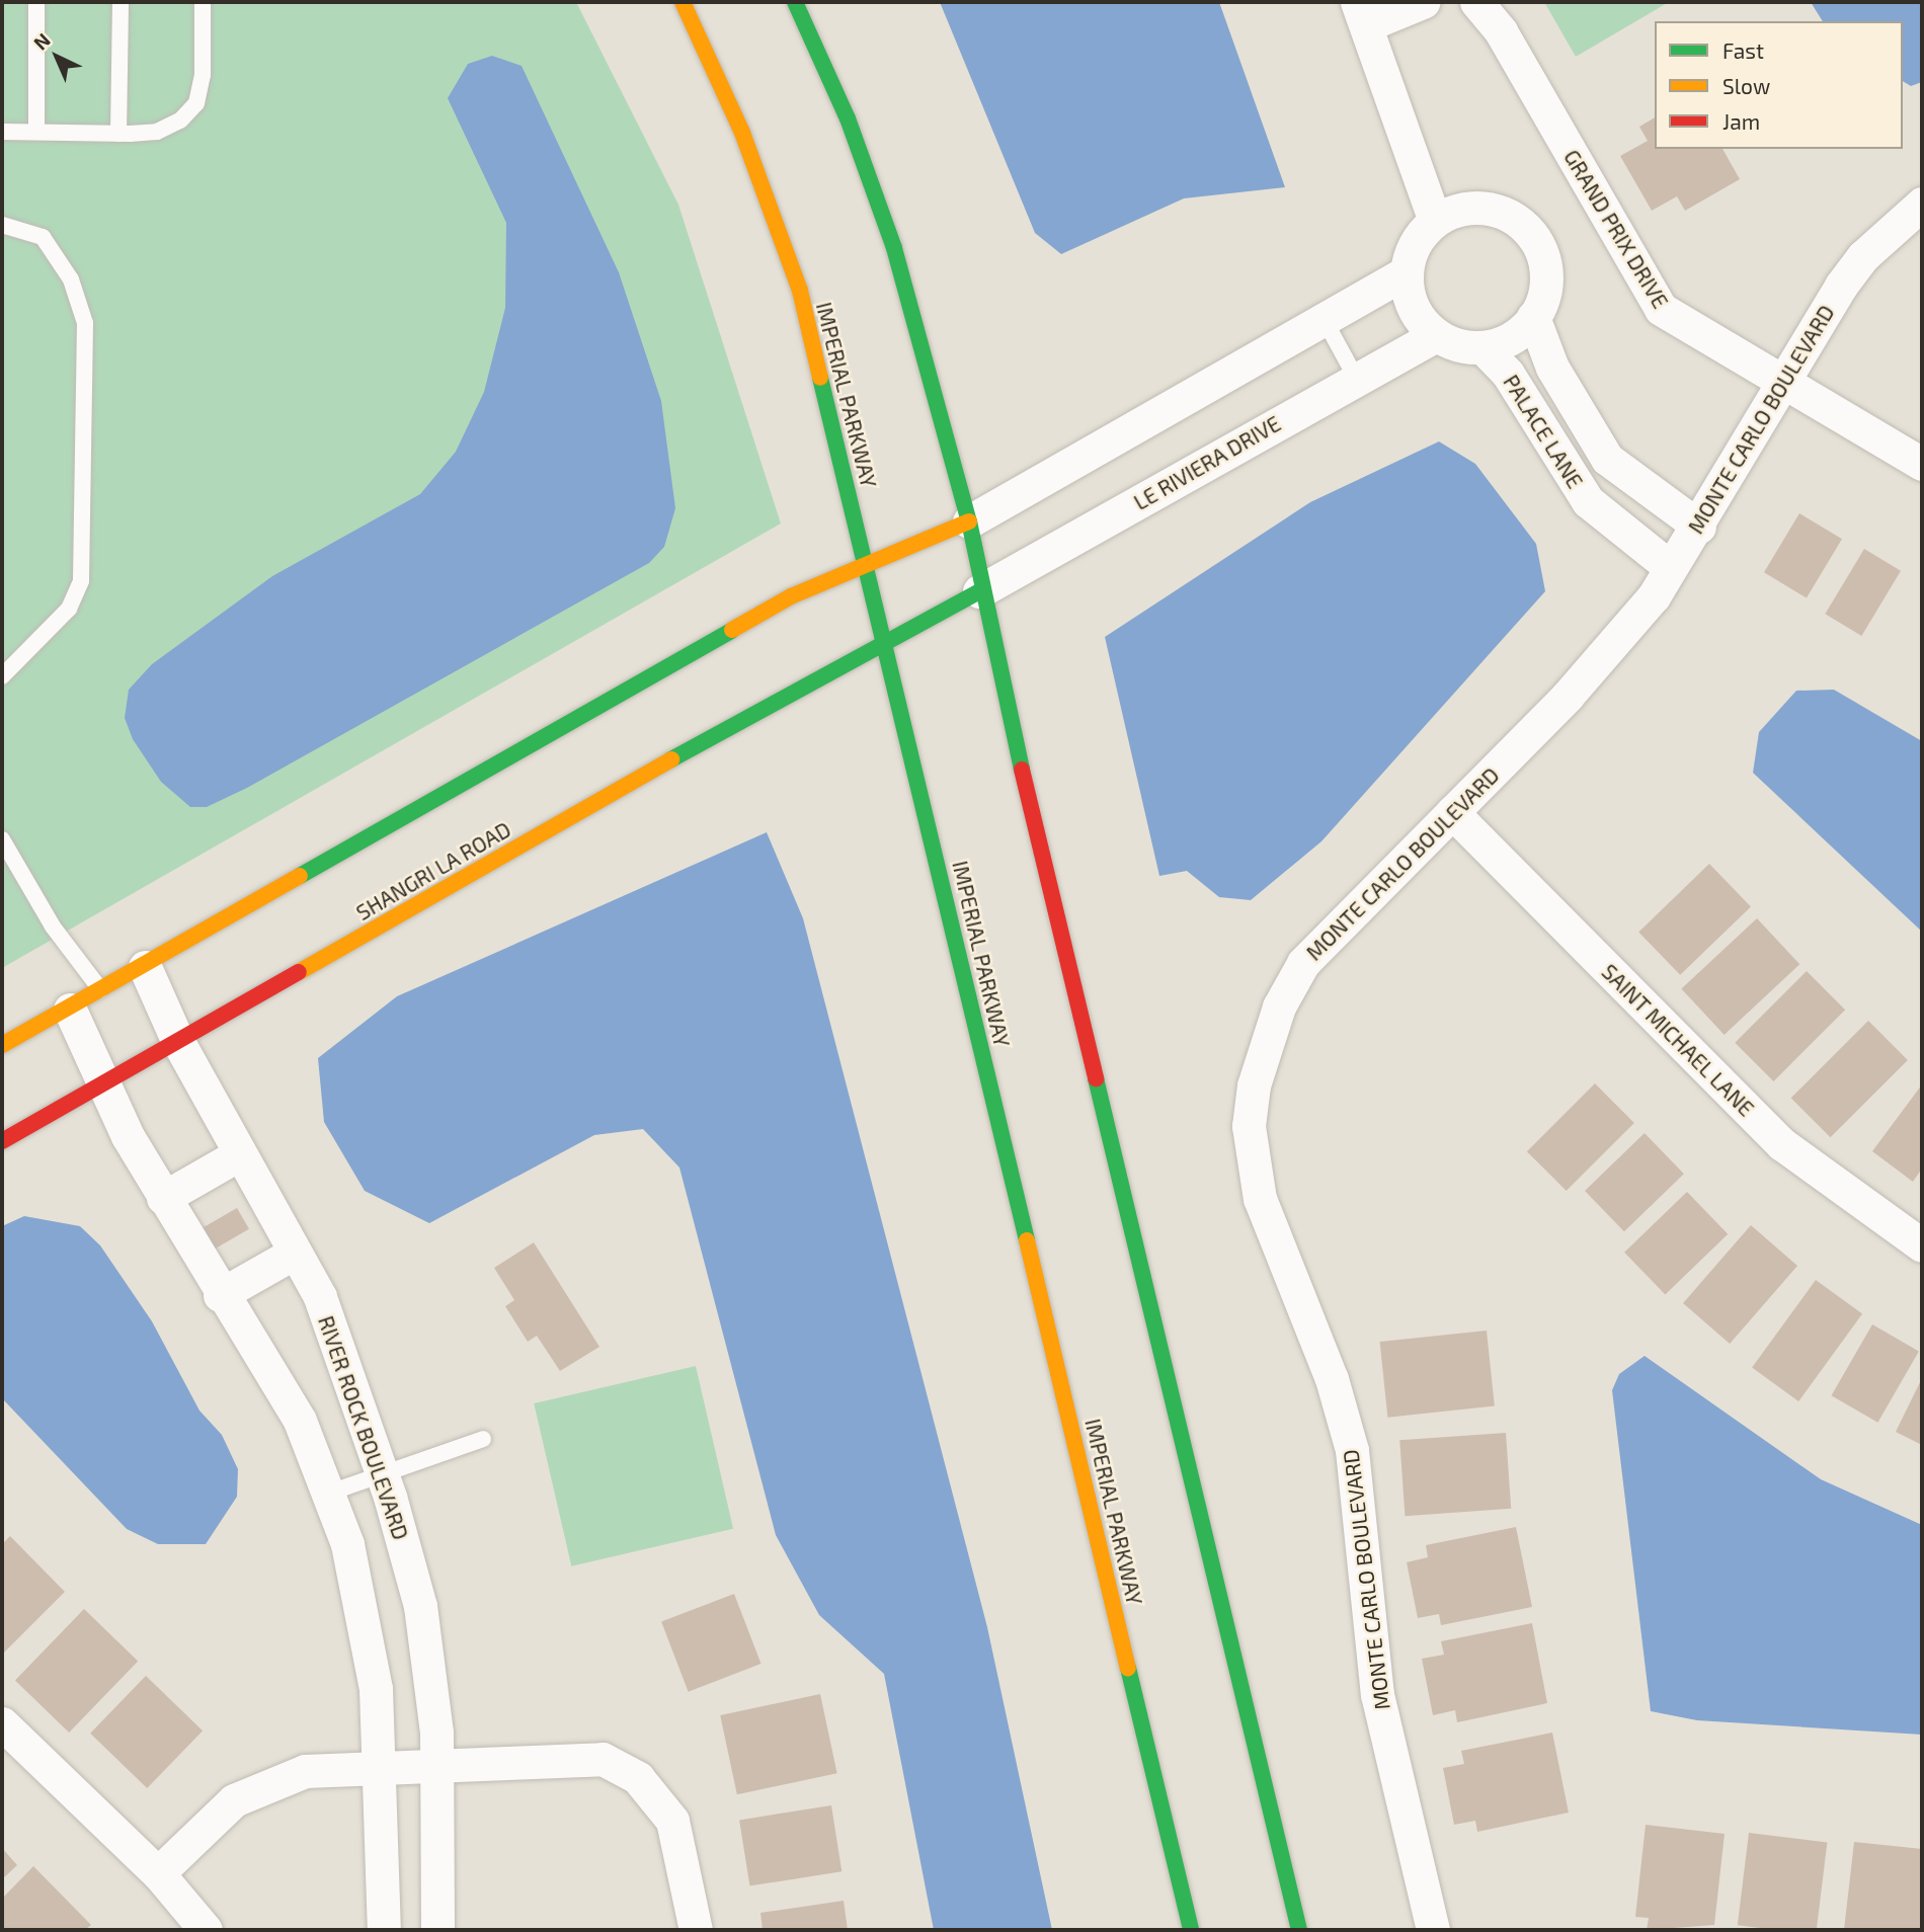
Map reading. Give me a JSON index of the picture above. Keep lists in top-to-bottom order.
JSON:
{
  "streets": {
    "main road": ["IMPERIAL PARKWAY", "SHANGRI LA ROAD"],
    "street": [
      "GRAND PRIX DRIVE",
      "MONTE CARLO BOULEVARD",
      "PALACE LANE",
      "LE RIVIERA DRIVE",
      "SAINT MICHAEL LANE",
      "RIVER ROCK BOULEVARD"
    ]
  },
  "crossings": [
    ["GRAND PRIX DRIVE", "MONTE CARLO BOULEVARD"],
    ["IMPERIAL PARKWAY", "SHANGRI LA ROAD"],
    ["MONTE CARLO BOULEVARD", "PALACE LANE"],
    ["MONTE CARLO BOULEVARD", "SAINT MICHAEL LANE"],
    ["PALACE LANE", "LE RIVIERA DRIVE"],
    ["LE RIVIERA DRIVE", "SHANGRI LA ROAD"],
    ["SHANGRI LA ROAD", "RIVER ROCK BOULEVARD"]
  ],
  "legend": ["Fast", "Slow", "Jam"],
  "north": "top left"
}
